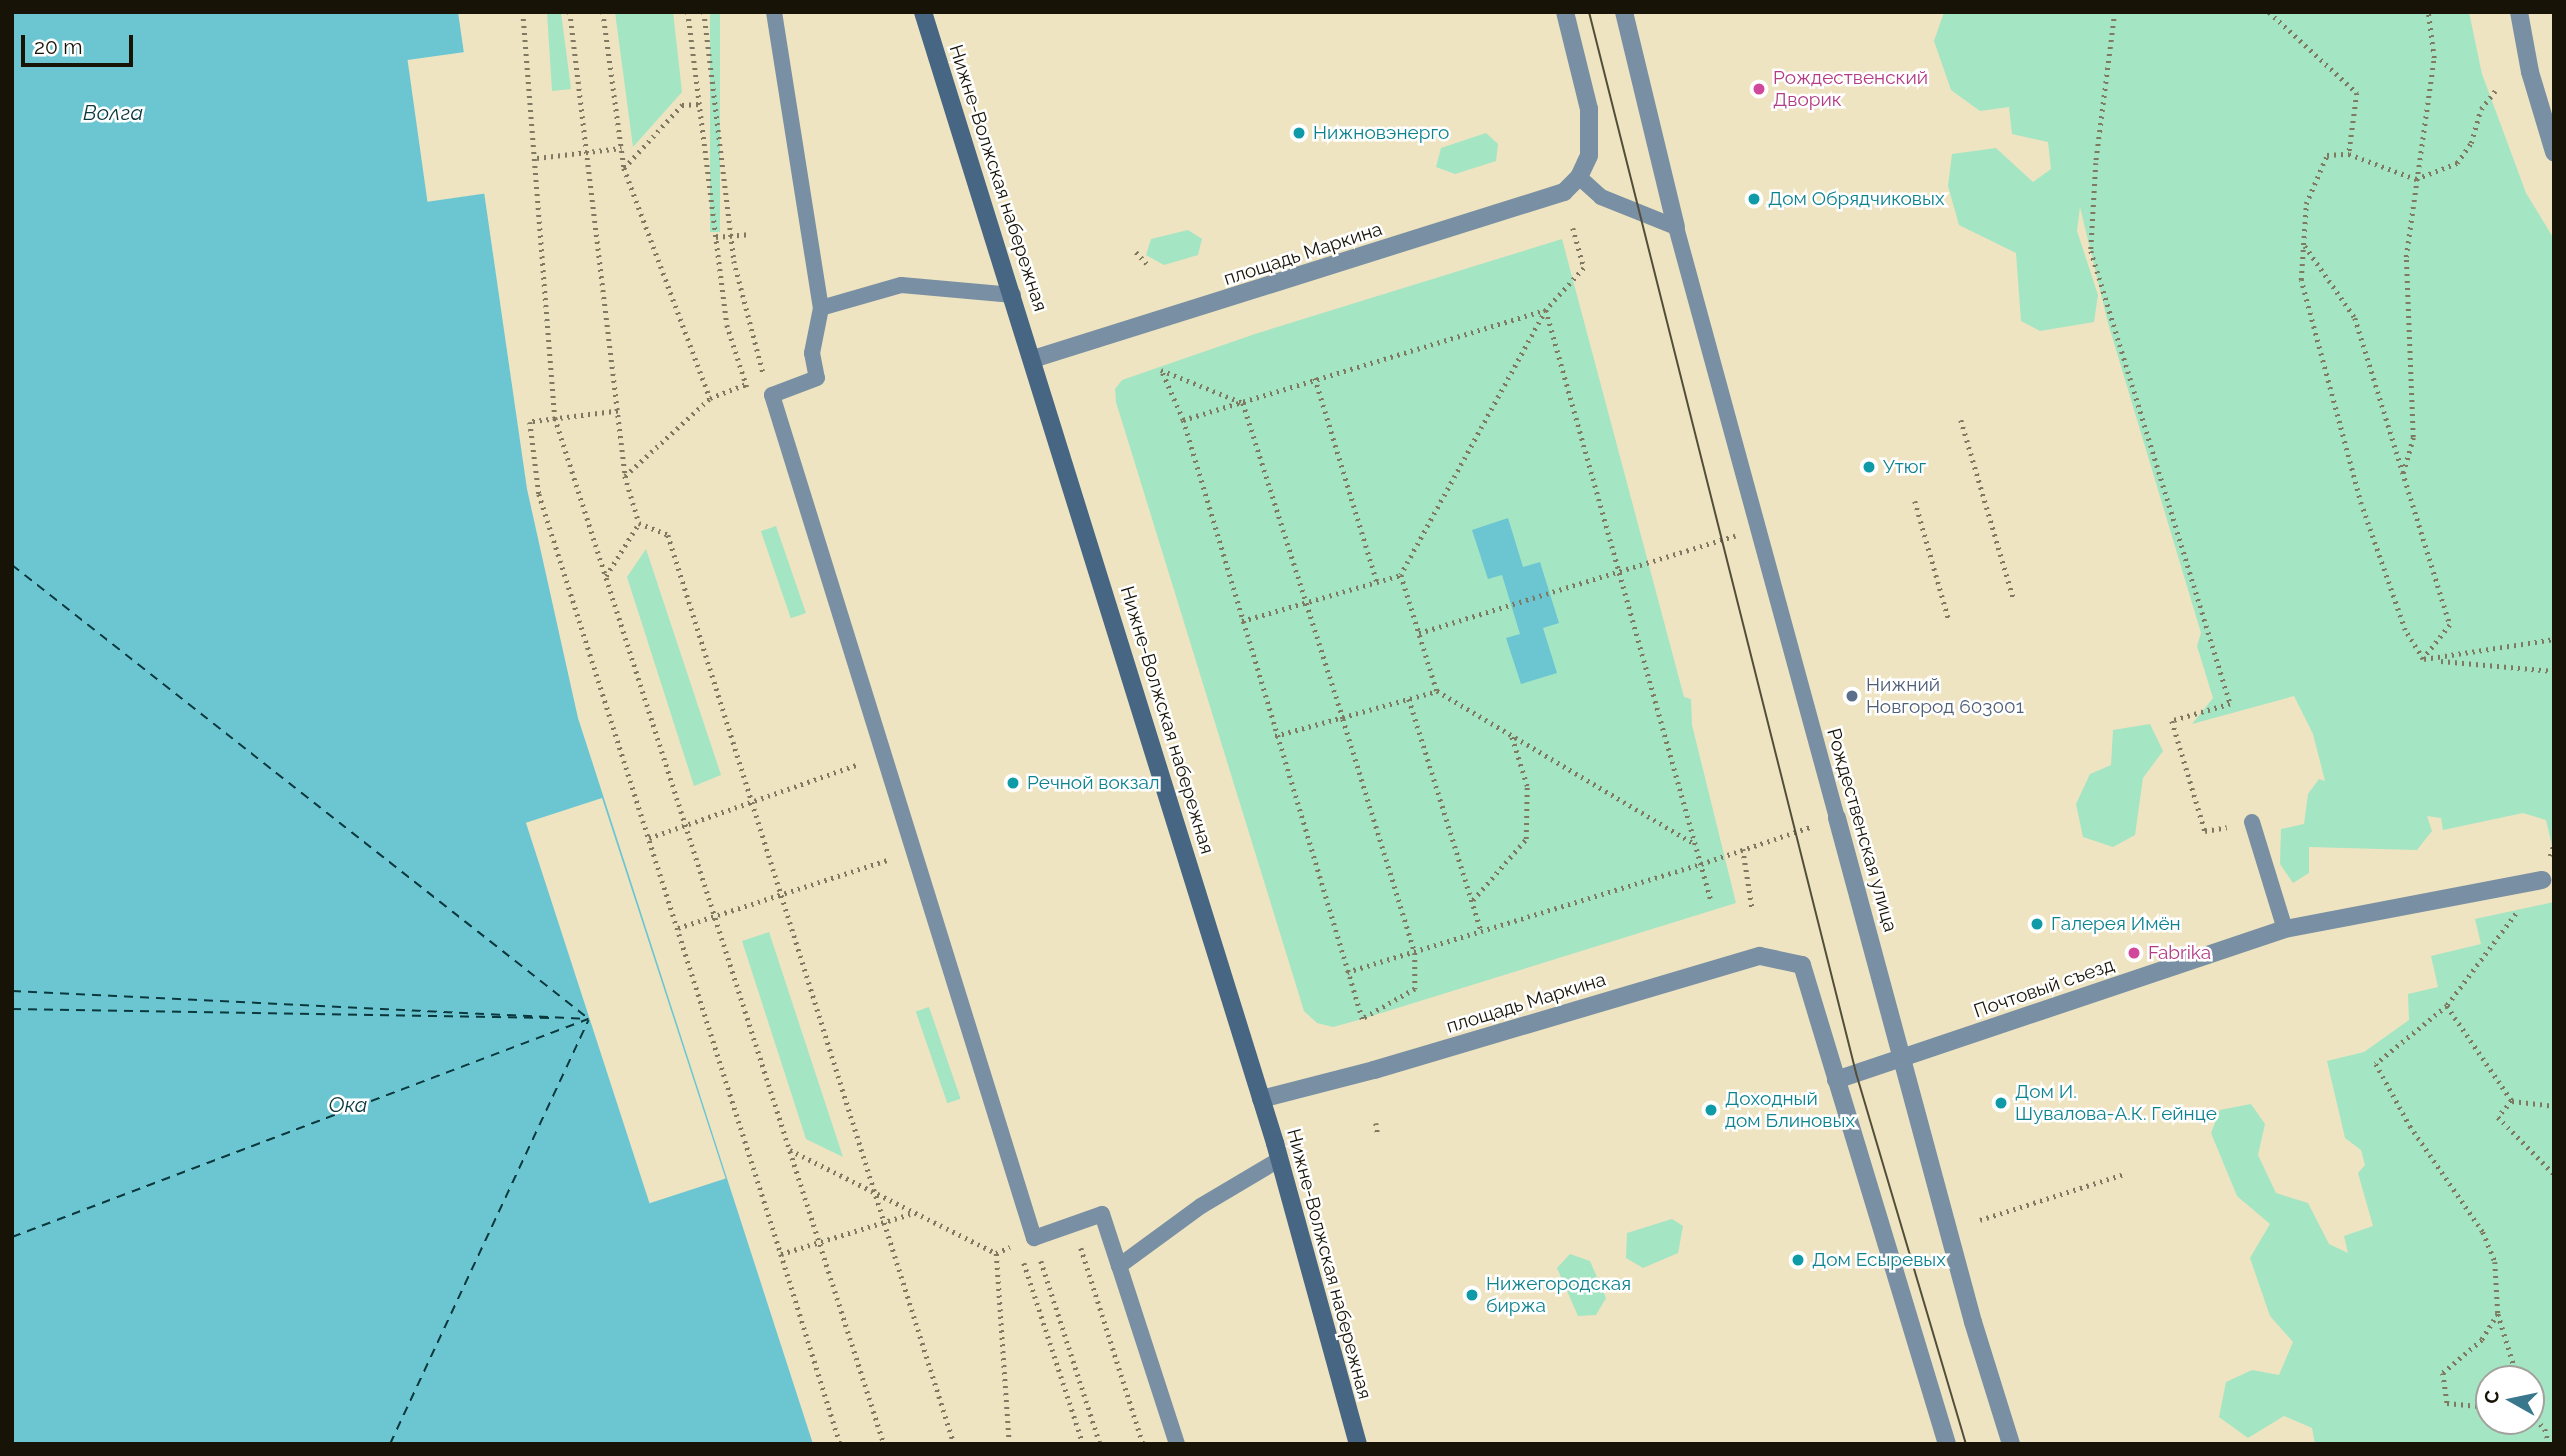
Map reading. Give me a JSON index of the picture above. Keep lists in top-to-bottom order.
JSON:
{
  "streets": {
    "main road": ["Нижне-Волжская набережная"],
    "street": ["площадь Маркина", "Рождественская улица", "Почтовый съезд"]
  },
  "crossings": [
    ["Нижне-Волжская набережная", "площадь Маркина"],
    ["площадь Маркина", "Почтовый съезд"],
    ["Рождественская улица", "Почтовый съезд"]
  ],
  "water": ["Волга", "Ока"],
  "places": [
    "Рождественский Дворик",
    "Нижновэнерго",
    "Дом Обрядчиковых",
    "Утюг",
    "Нижний Новгород 603001",
    "Речной вокзал",
    "Галерея Имён",
    "Fabrika",
    "Дом И. Шувалова-А.К. Гейнце",
    "Доходный дом Блиновых",
    "Дом Есыревых",
    "Нижегородская биржа"
  ],
  "scale_bar": "20 m",
  "north": "left"
}
